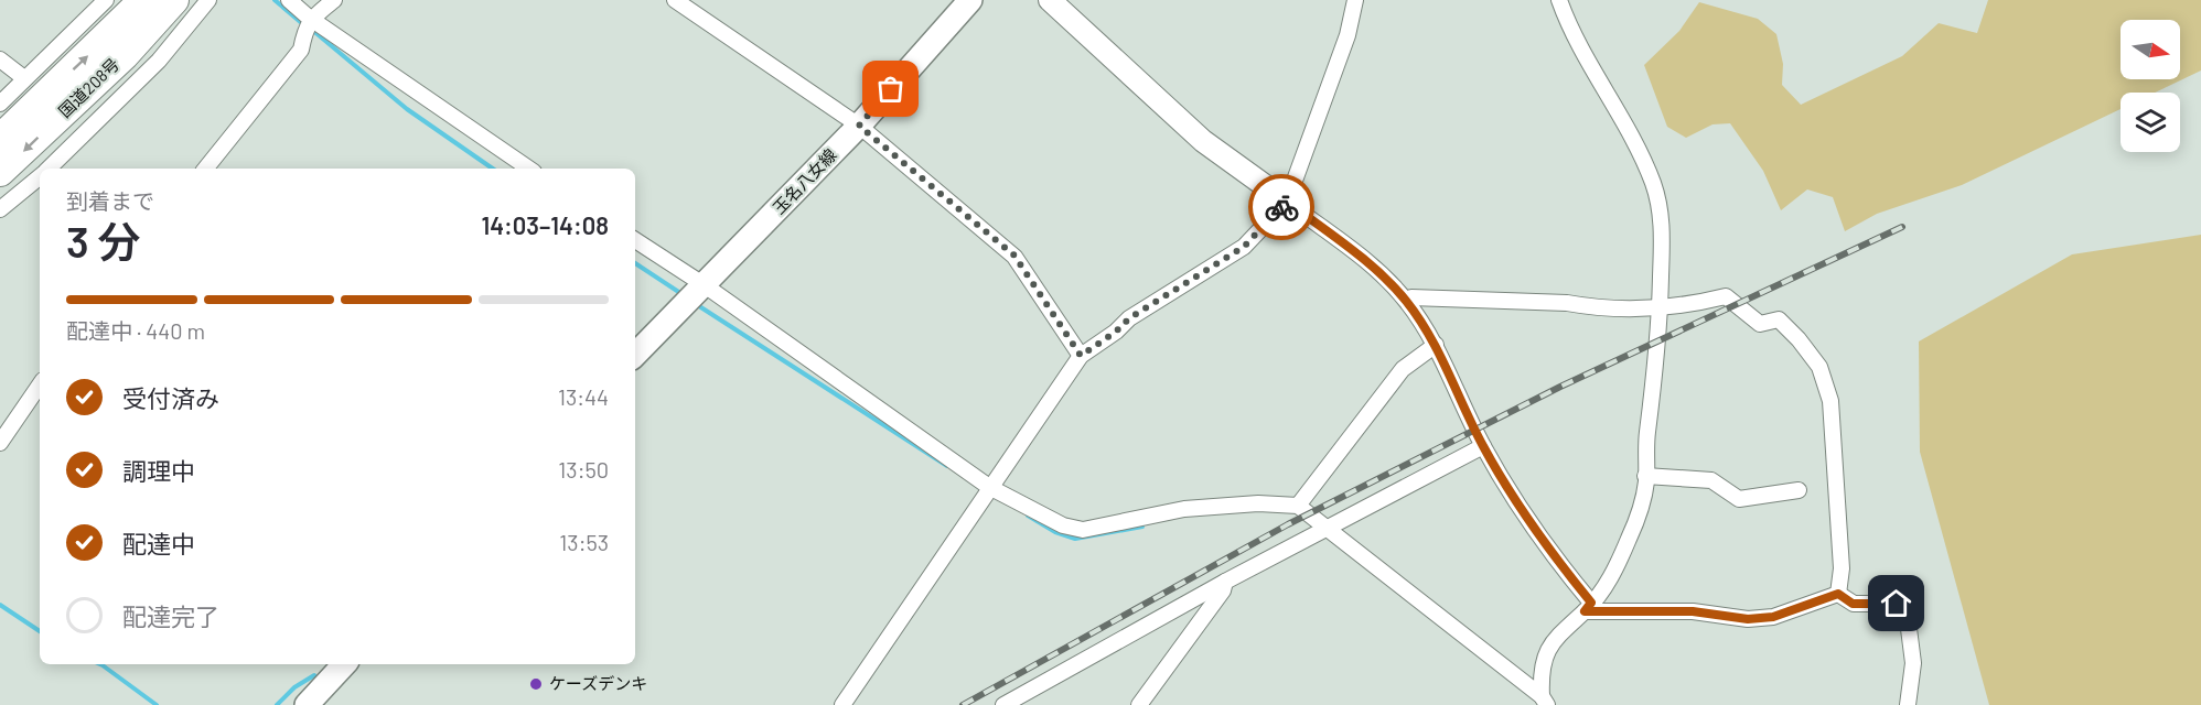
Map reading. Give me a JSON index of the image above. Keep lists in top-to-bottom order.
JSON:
{
  "streets": {
    "highway": ["国道208号"],
    "main road": ["玉名八女線"]
  },
  "places": ["ケーズデンキ"],
  "north": "right",
  "page": {
    "heading": ["3 分", "到着まで", "14:03–14:08"],
    "bar": "配達中 · 440 m",
    "list": [
      ["受付済み", "13:44"],
      ["調理中", "13:50"],
      ["配達中", "13:53"],
      "配達完了"
    ]
  }
}
